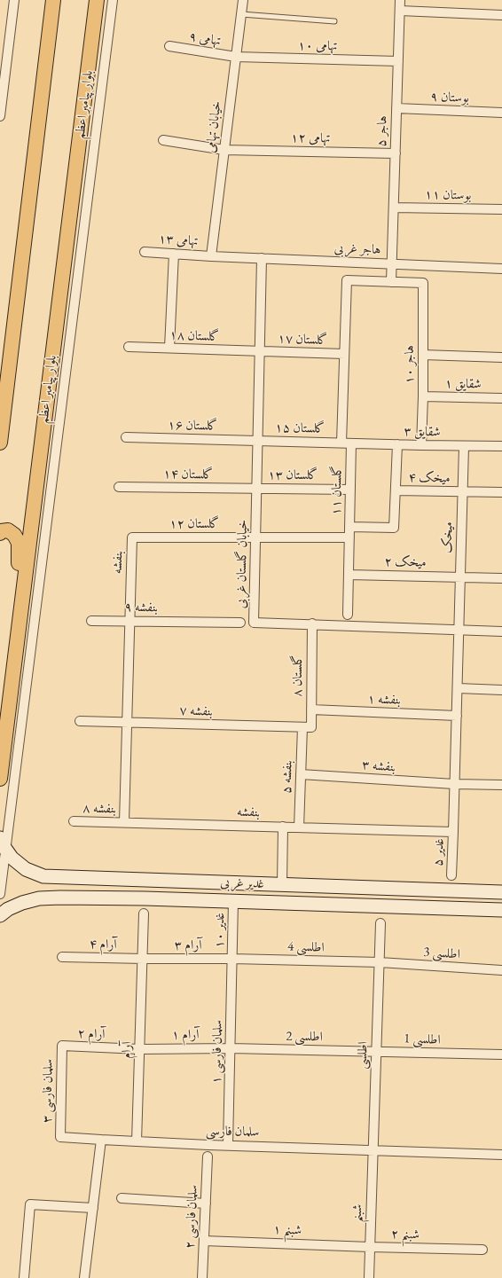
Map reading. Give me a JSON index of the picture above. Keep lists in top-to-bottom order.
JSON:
{
  "streets": {
    "main road": ["بلوار پیامبر اعظم", "غدیر غربی"],
    "street": [
      "تهامی ۹",
      "تهامی ۱۰",
      "بوستان ۹",
      "خیابان تهامی",
      "هاجر ۵",
      "تهامی ۱۲",
      "بوستان ۱۱",
      "تهامی ۱۳",
      "هاجر غربی",
      "گلستان ۱۸",
      "گلستان ۱۷",
      "هاجر ۱۰",
      "شقایق ۱",
      "گلستان ۱۶",
      "گلستان ۱۵",
      "شقایق ۳",
      "گلستان ۱۴",
      "گلستان ۱۳",
      "میخک ۴",
      "گلستان ۱۱",
      "گلستان ۱۲",
      "میخک",
      "بنفشه",
      "میخک ۲",
      "خیابان گلستان غربی",
      "بنفشه ۹",
      "گلستان ۸",
      "بنفشه ۱",
      "بنفشه ۷",
      "بنفشه ۳",
      "بنفشه ۵",
      "بنفشه ۸",
      "غدیر ۵",
      "غدیر ۱۰",
      "آرام ۴",
      "آرام ۳",
      "اطلسی 4",
      "اطلسی 3",
      "آرام ۲",
      "آرام ۱",
      "اطلسی 2",
      "اطلسی 1",
      "آرام",
      "سلمان فارسی ۱",
      "اطلسی",
      "سلمان فارسی ۳",
      "سلمان فارسی",
      "شبنم",
      "سلمان فارسی ۲",
      "شبنم ۱",
      "شبنم ۲"
    ]
  },
  "crossings": [
    ["تهامی ۹", "تهامی ۱۰"],
    ["تهامی ۹", "خیابان تهامی"],
    ["تهامی ۱۰", "خیابان تهامی"],
    ["تهامی ۱۰", "هاجر ۵"],
    ["بوستان ۹", "هاجر ۵"],
    ["خیابان تهامی", "تهامی ۱۲"],
    ["خیابان تهامی", "تهامی ۱۳"],
    ["خیابان تهامی", "هاجر غربی"],
    ["هاجر ۵", "تهامی ۱۲"],
    ["هاجر ۵", "بوستان ۱۱"],
    ["هاجر ۵", "هاجر غربی"],
    ["هاجر ۵", "هاجر ۱۰"],
    ["تهامی ۱۳", "هاجر غربی"],
    ["هاجر غربی", "خیابان گلستان غربی"],
    ["گلستان ۱۸", "گلستان ۱۷"],
    ["گلستان ۱۸", "خیابان گلستان غربی"],
    ["گلستان ۱۷", "خیابان گلستان غربی"],
    ["هاجر ۱۰", "شقایق ۱"],
    ["هاجر ۱۰", "شقایق ۳"],
    ["گلستان ۱۶", "گلستان ۱۵"],
    ["گلستان ۱۶", "خیابان گلستان غربی"],
    ["گلستان ۱۵", "شقایق ۳"],
    ["گلستان ۱۵", "خیابان گلستان غربی"],
    ["شقایق ۳", "گلستان ۱۱"],
    ["شقایق ۳", "میخک"],
    ["گلستان ۱۴", "گلستان ۱۳"],
    ["گلستان ۱۴", "خیابان گلستان غربی"],
    ["گلستان ۱۳", "گلستان ۱۱"],
    ["گلستان ۱۳", "خیابان گلستان غربی"],
    ["میخک ۴", "میخک"],
    ["گلستان ۱۱", "میخک ۲"],
    ["گلستان ۱۲", "بنفشه"],
    ["گلستان ۱۲", "خیابان گلستان غربی"],
    ["میخک", "میخک ۲"],
    ["میخک", "خیابان گلستان غربی"],
    ["بنفشه", "بنفشه ۹"],
    ["بنفشه", "بنفشه ۷"],
    ["بنفشه", "بنفشه ۵"],
    ["بنفشه", "بنفشه ۸"],
    ["بنفشه", "غدیر ۵"],
    ["خیابان گلستان غربی", "گلستان ۸"],
    ["گلستان ۸", "بنفشه ۱"],
    ["گلستان ۸", "بنفشه ۷"],
    ["گلستان ۸", "بنفشه ۵"],
    ["بنفشه ۷", "بنفشه ۵"],
    ["بنفشه ۳", "بنفشه ۵"],
    ["غدیر غربی", "غدیر ۱۰"],
    ["غدیر ۱۰", "آرام ۳"],
    ["غدیر ۱۰", "اطلسی 4"],
    ["غدیر ۱۰", "سلمان فارسی ۱"],
    ["آرام ۴", "آرام ۳"],
    ["آرام ۴", "آرام"],
    ["آرام ۳", "اطلسی 4"],
    ["آرام ۳", "آرام"],
    ["آرام ۳", "سلمان فارسی ۱"],
    ["اطلسی 4", "اطلسی 3"],
    ["اطلسی 4", "سلمان فارسی ۱"],
    ["اطلسی 4", "اطلسی"],
    ["اطلسی 3", "اطلسی"],
    ["آرام ۲", "آرام ۱"],
    ["آرام ۲", "آرام"],
    ["آرام ۲", "سلمان فارسی ۳"],
    ["آرام ۱", "اطلسی 2"],
    ["آرام ۱", "آرام"],
    ["آرام ۱", "سلمان فارسی ۱"],
    ["اطلسی 2", "اطلسی 1"],
    ["اطلسی 2", "سلمان فارسی ۱"],
    ["اطلسی 2", "اطلسی"],
    ["اطلسی 1", "اطلسی"],
    ["آرام", "سلمان فارسی"],
    ["سلمان فارسی ۱", "سلمان فارسی"],
    ["اطلسی", "سلمان فارسی"],
    ["اطلسی", "شبنم"],
    ["سلمان فارسی ۳", "سلمان فارسی"],
    ["سلمان فارسی", "شبنم"],
    ["شبنم", "شبنم ۱"],
    ["شبنم", "شبنم ۲"],
    ["سلمان فارسی ۲", "شبنم ۱"],
    ["شبنم ۱", "شبنم ۲"]
  ]
}
